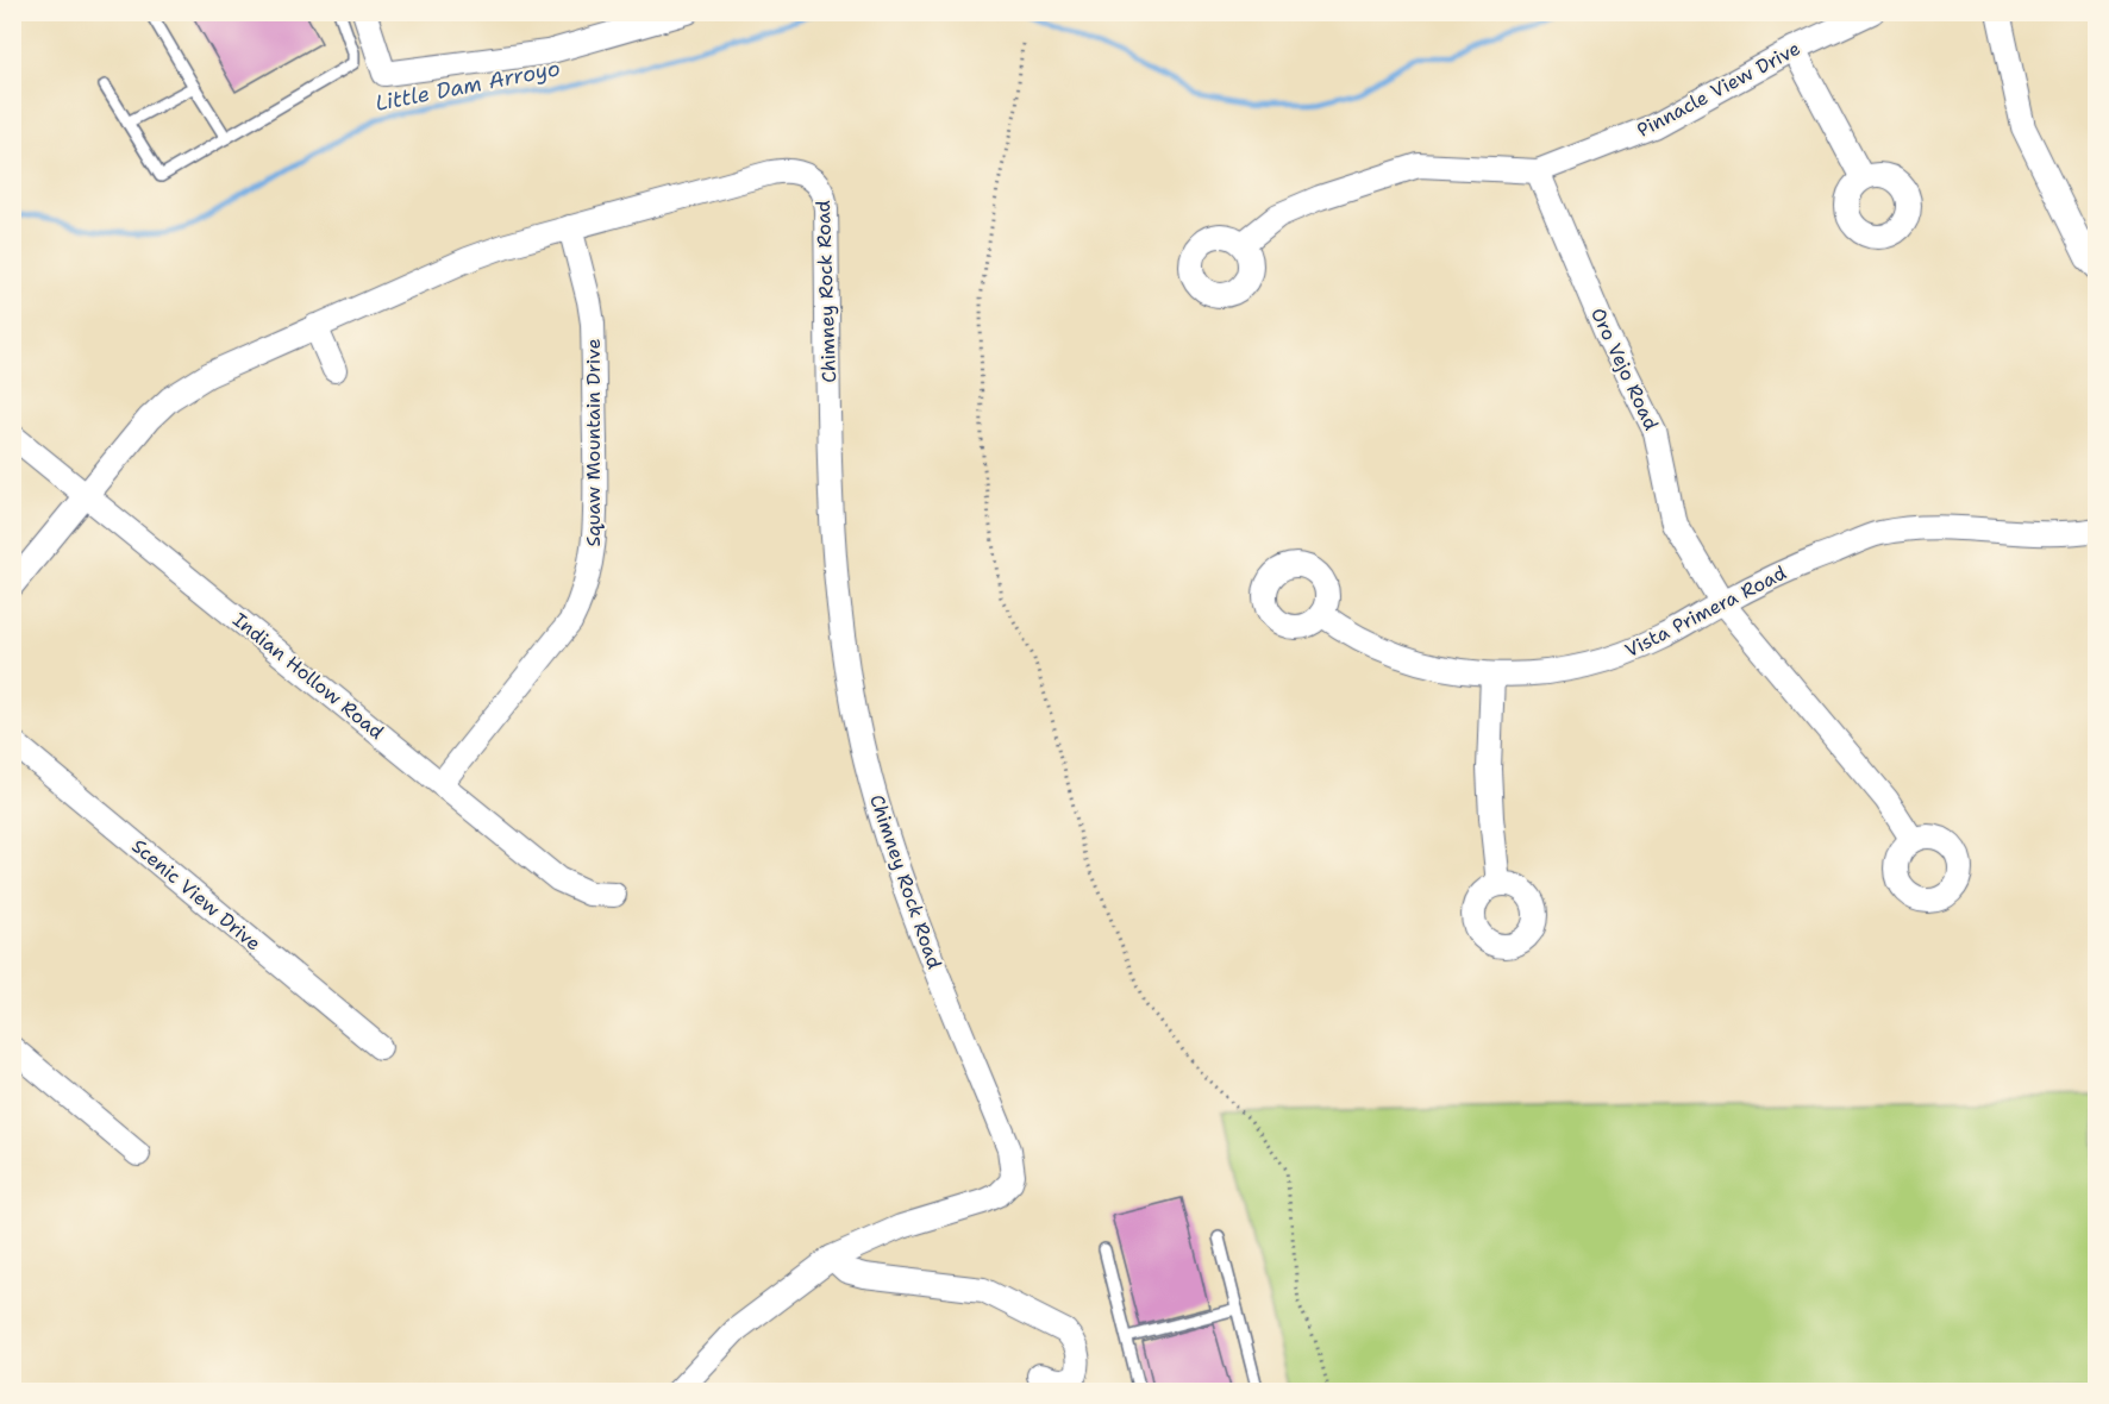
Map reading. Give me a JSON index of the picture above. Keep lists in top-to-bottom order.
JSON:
{
  "streets": {
    "street": [
      "Pinnacle View Drive",
      "Chimney Rock Road",
      "Oro Vejo Road",
      "Squaw Mountain Drive",
      "Vista Primera Road",
      "Indian Hollow Road",
      "Scenic View Drive"
    ]
  },
  "crossings": [
    ["Pinnacle View Drive", "Oro Vejo Road"],
    ["Chimney Rock Road", "Squaw Mountain Drive"],
    ["Chimney Rock Road", "Indian Hollow Road"],
    ["Oro Vejo Road", "Vista Primera Road"],
    ["Squaw Mountain Drive", "Indian Hollow Road"]
  ],
  "water": ["Little Dam Arroyo"]
}
